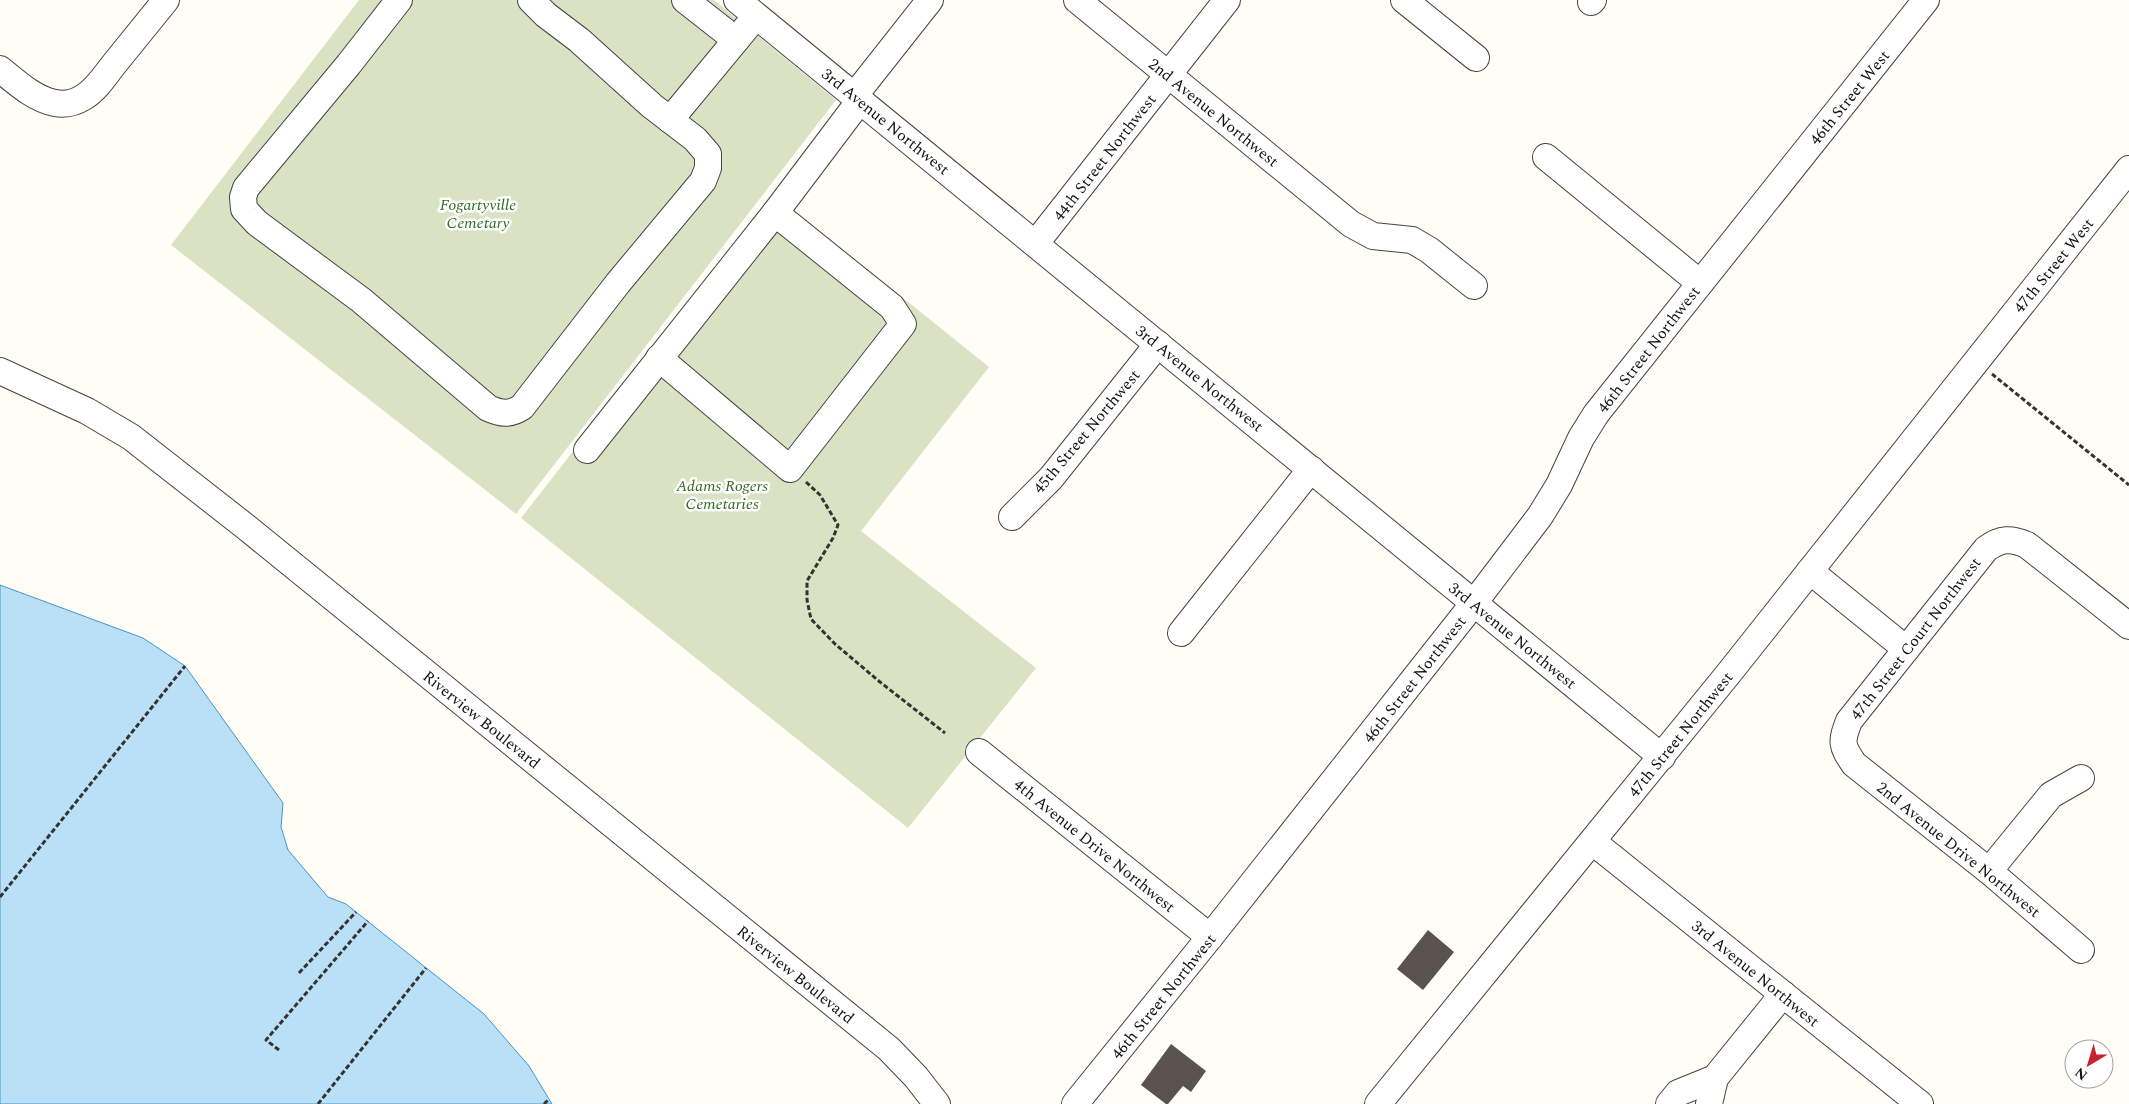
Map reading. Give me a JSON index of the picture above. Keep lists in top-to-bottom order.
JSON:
{
  "streets": {
    "street": [
      "46th Street West",
      "2nd Avenue Northwest",
      "3rd Avenue Northwest",
      "44th Street Northwest",
      "47th Street West",
      "46th Street Northwest",
      "45th Street Northwest",
      "47th Street Court Northwest",
      "Riverview Boulevard",
      "47th Street Northwest",
      "4th Avenue Drive Northwest",
      "2nd Avenue Drive Northwest"
    ]
  },
  "crossings": [
    ["46th Street West", "46th Street Northwest"],
    ["2nd Avenue Northwest", "44th Street Northwest"],
    ["3rd Avenue Northwest", "44th Street Northwest"],
    ["3rd Avenue Northwest", "46th Street Northwest"],
    ["3rd Avenue Northwest", "45th Street Northwest"],
    ["3rd Avenue Northwest", "47th Street Northwest"],
    ["47th Street West", "47th Street Northwest"],
    ["46th Street Northwest", "4th Avenue Drive Northwest"],
    ["47th Street Court Northwest", "2nd Avenue Drive Northwest"]
  ],
  "parks": ["Fogartyville Cemetary", "Adams Rogers Cemetaries"],
  "north": "bottom left"
}
